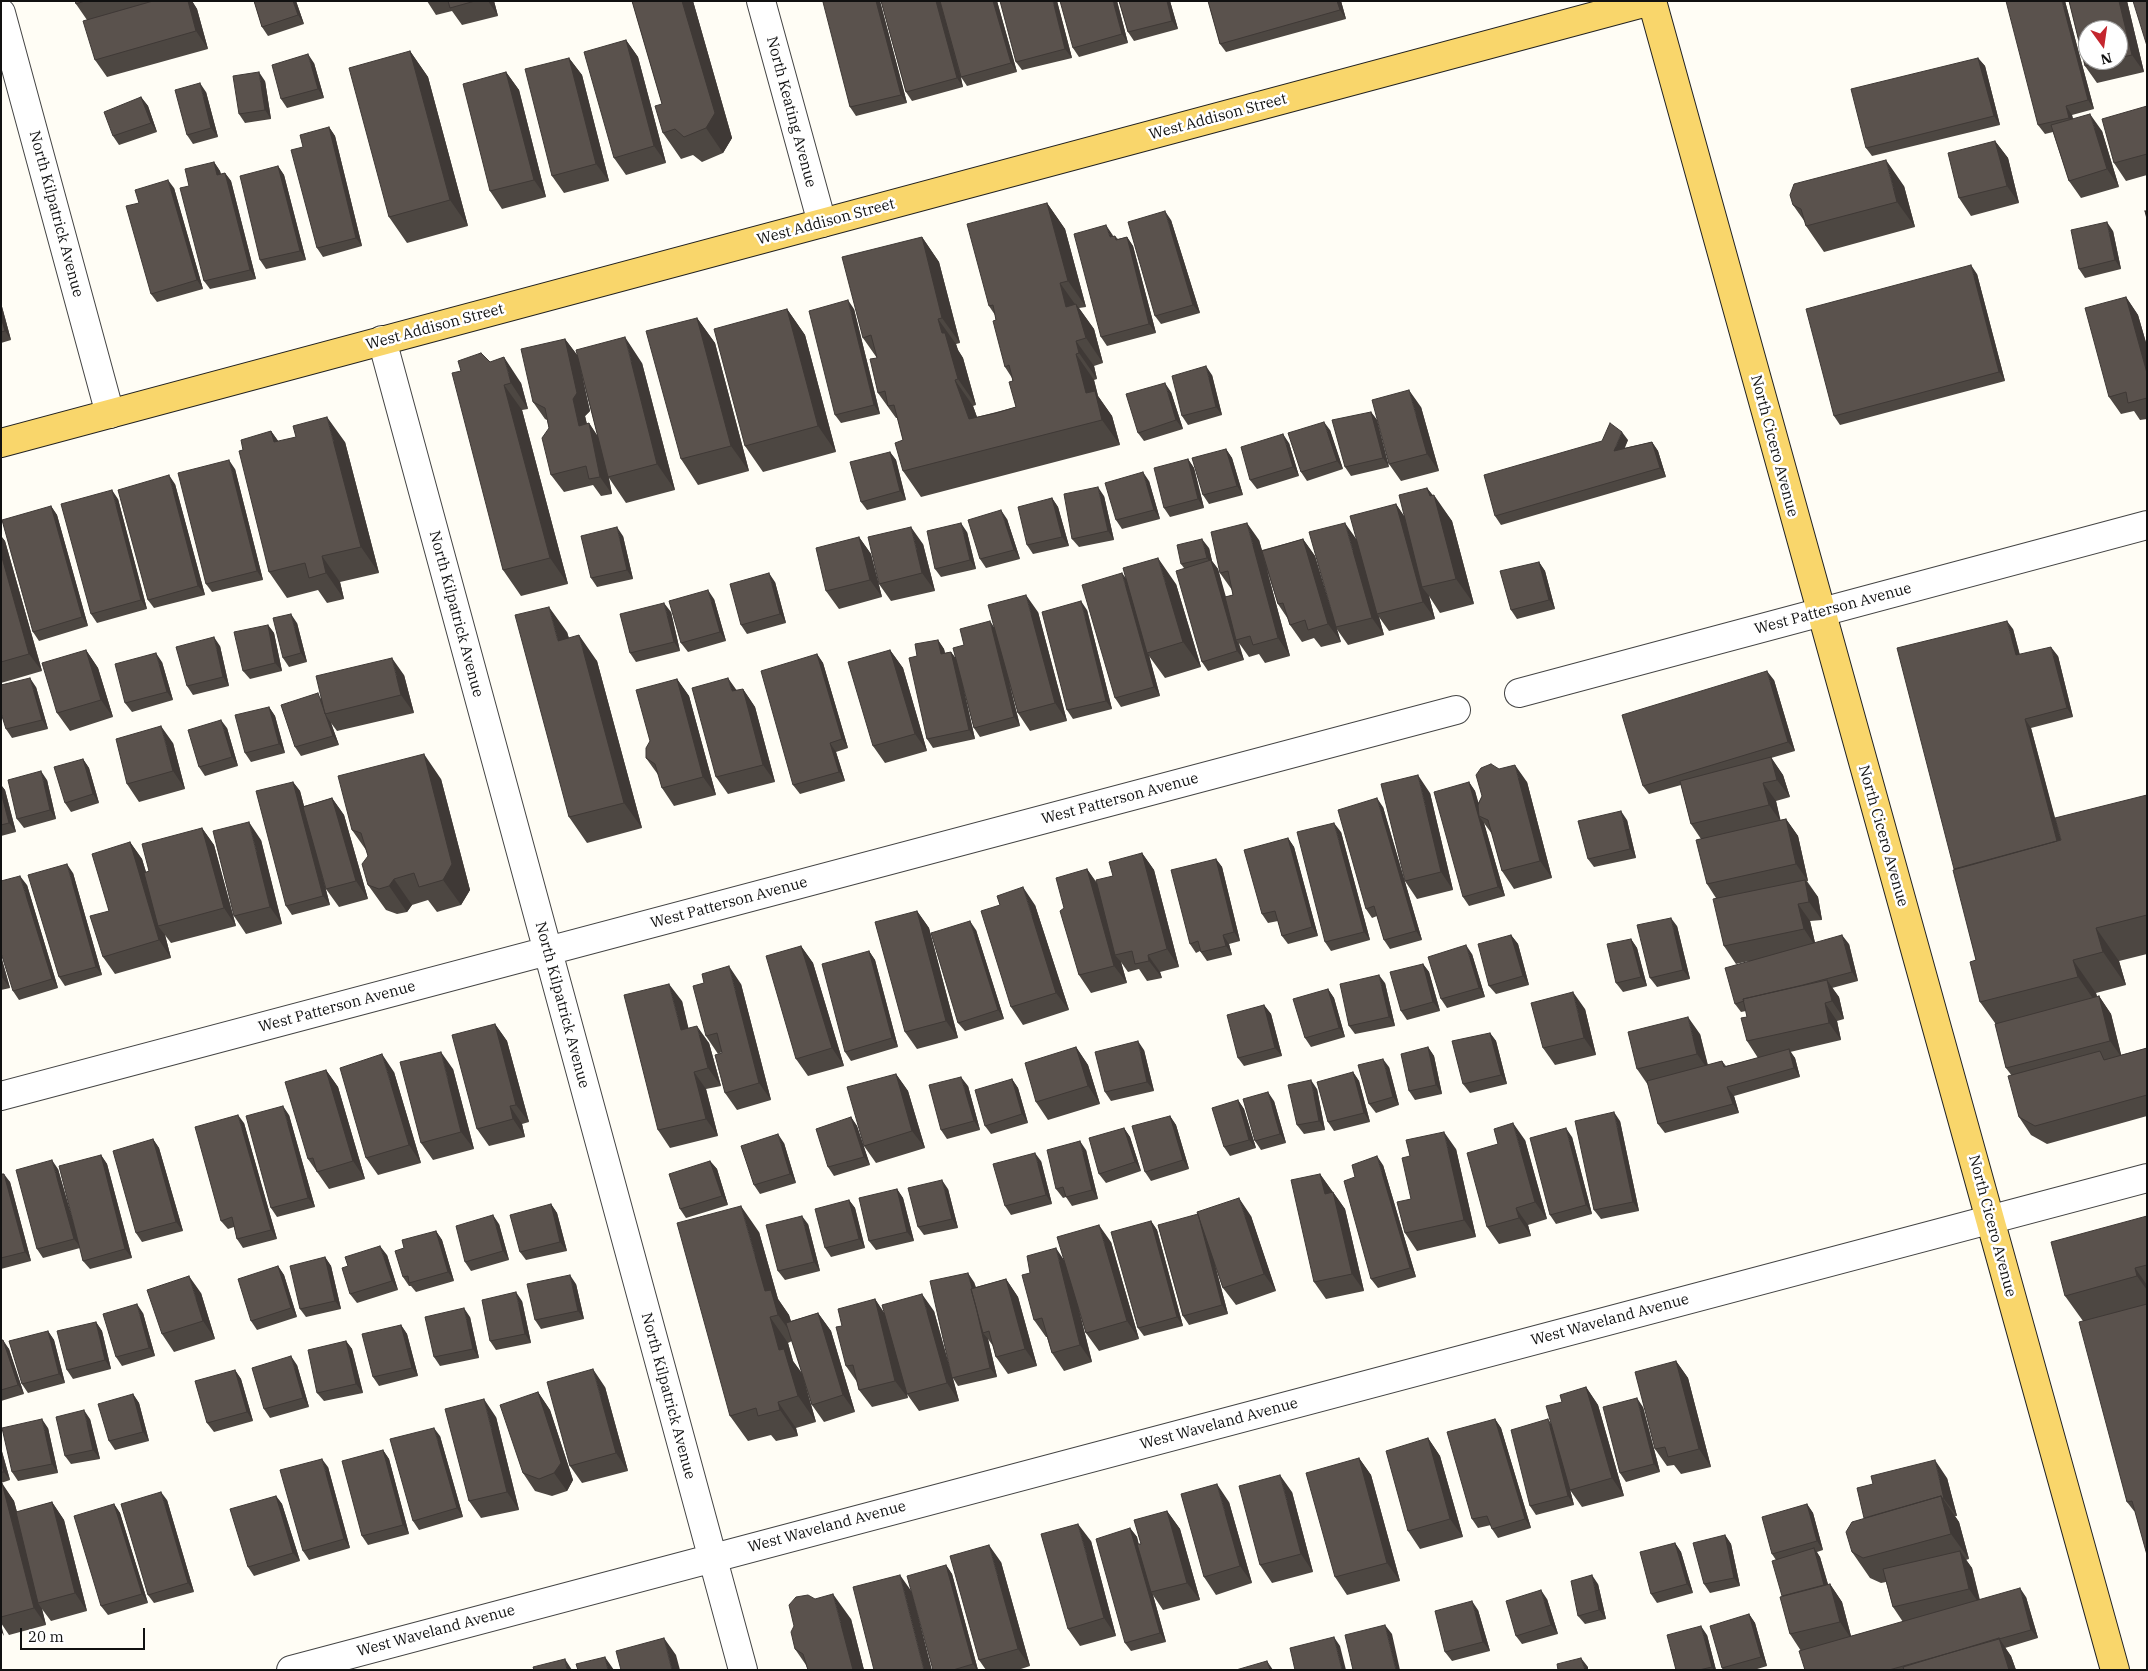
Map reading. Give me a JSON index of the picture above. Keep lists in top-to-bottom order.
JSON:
{
  "streets": {
    "main road": ["West Addison Street", "North Cicero Avenue"],
    "street": [
      "North Keating Avenue",
      "North Kilpatrick Avenue",
      "West Patterson Avenue",
      "West Waveland Avenue"
    ]
  },
  "crossings": [
    ["North Keating Avenue", "West Addison Street"],
    ["West Addison Street", "North Kilpatrick Avenue"],
    ["West Addison Street", "North Cicero Avenue"],
    ["North Kilpatrick Avenue", "West Patterson Avenue"],
    ["North Kilpatrick Avenue", "West Waveland Avenue"],
    ["North Cicero Avenue", "West Patterson Avenue"],
    ["North Cicero Avenue", "West Waveland Avenue"]
  ],
  "scale_bar": "20 m",
  "north": "bottom"
}
